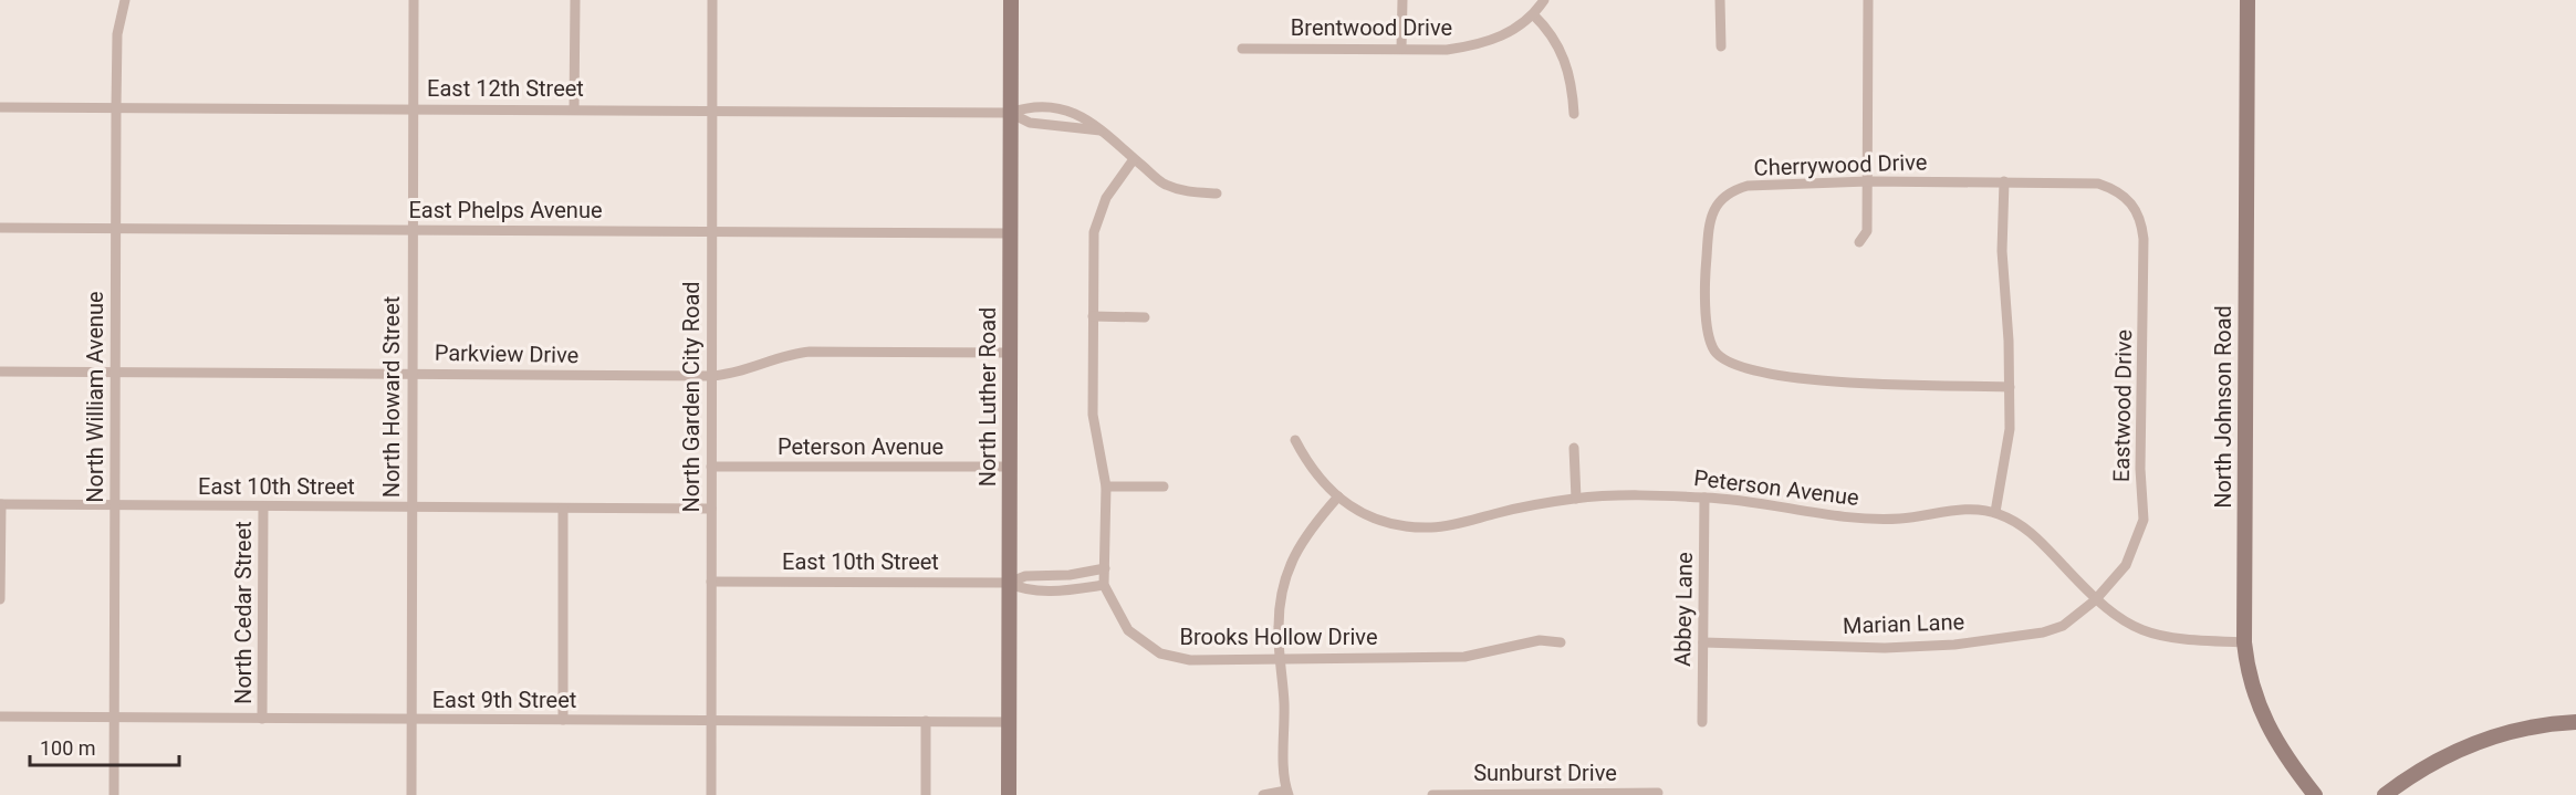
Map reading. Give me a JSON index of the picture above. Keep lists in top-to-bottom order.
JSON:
{
  "streets": {
    "main road": ["North Luther Road", "North Johnson Road"],
    "street": [
      "Brentwood Drive",
      "East 12th Street",
      "Cherrywood Drive",
      "East Phelps Avenue",
      "Parkview Drive",
      "North William Avenue",
      "North Howard Street",
      "North Garden City Road",
      "Eastwood Drive",
      "Peterson Avenue",
      "East 10th Street",
      "Abbey Lane",
      "North Cedar Street",
      "Marian Lane",
      "Brooks Hollow Drive",
      "East 9th Street",
      "Sunburst Drive"
    ]
  },
  "crossings": [
    ["East 12th Street", "North William Avenue"],
    ["East 12th Street", "North Howard Street"],
    ["East 12th Street", "North Garden City Road"],
    ["East 12th Street", "North Luther Road"],
    ["Cherrywood Drive", "Eastwood Drive"],
    ["East Phelps Avenue", "North William Avenue"],
    ["East Phelps Avenue", "North Howard Street"],
    ["East Phelps Avenue", "North Garden City Road"],
    ["East Phelps Avenue", "North Luther Road"],
    ["Parkview Drive", "North William Avenue"],
    ["Parkview Drive", "North Howard Street"],
    ["Parkview Drive", "North Garden City Road"],
    ["Parkview Drive", "North Luther Road"],
    ["North William Avenue", "East 10th Street"],
    ["North William Avenue", "East 9th Street"],
    ["North Howard Street", "East 10th Street"],
    ["North Howard Street", "East 9th Street"],
    ["North Garden City Road", "Peterson Avenue"],
    ["North Garden City Road", "East 10th Street"],
    ["North Garden City Road", "East 9th Street"],
    ["North Luther Road", "Peterson Avenue"],
    ["North Luther Road", "East 10th Street"],
    ["North Luther Road", "East 9th Street"],
    ["Eastwood Drive", "Peterson Avenue"],
    ["Eastwood Drive", "Marian Lane"],
    ["North Johnson Road", "Peterson Avenue"],
    ["Peterson Avenue", "Abbey Lane"],
    ["Peterson Avenue", "Marian Lane"],
    ["East 10th Street", "North Cedar Street"],
    ["Abbey Lane", "Marian Lane"],
    ["North Cedar Street", "East 9th Street"]
  ],
  "scale_bar": "100 m"
}
